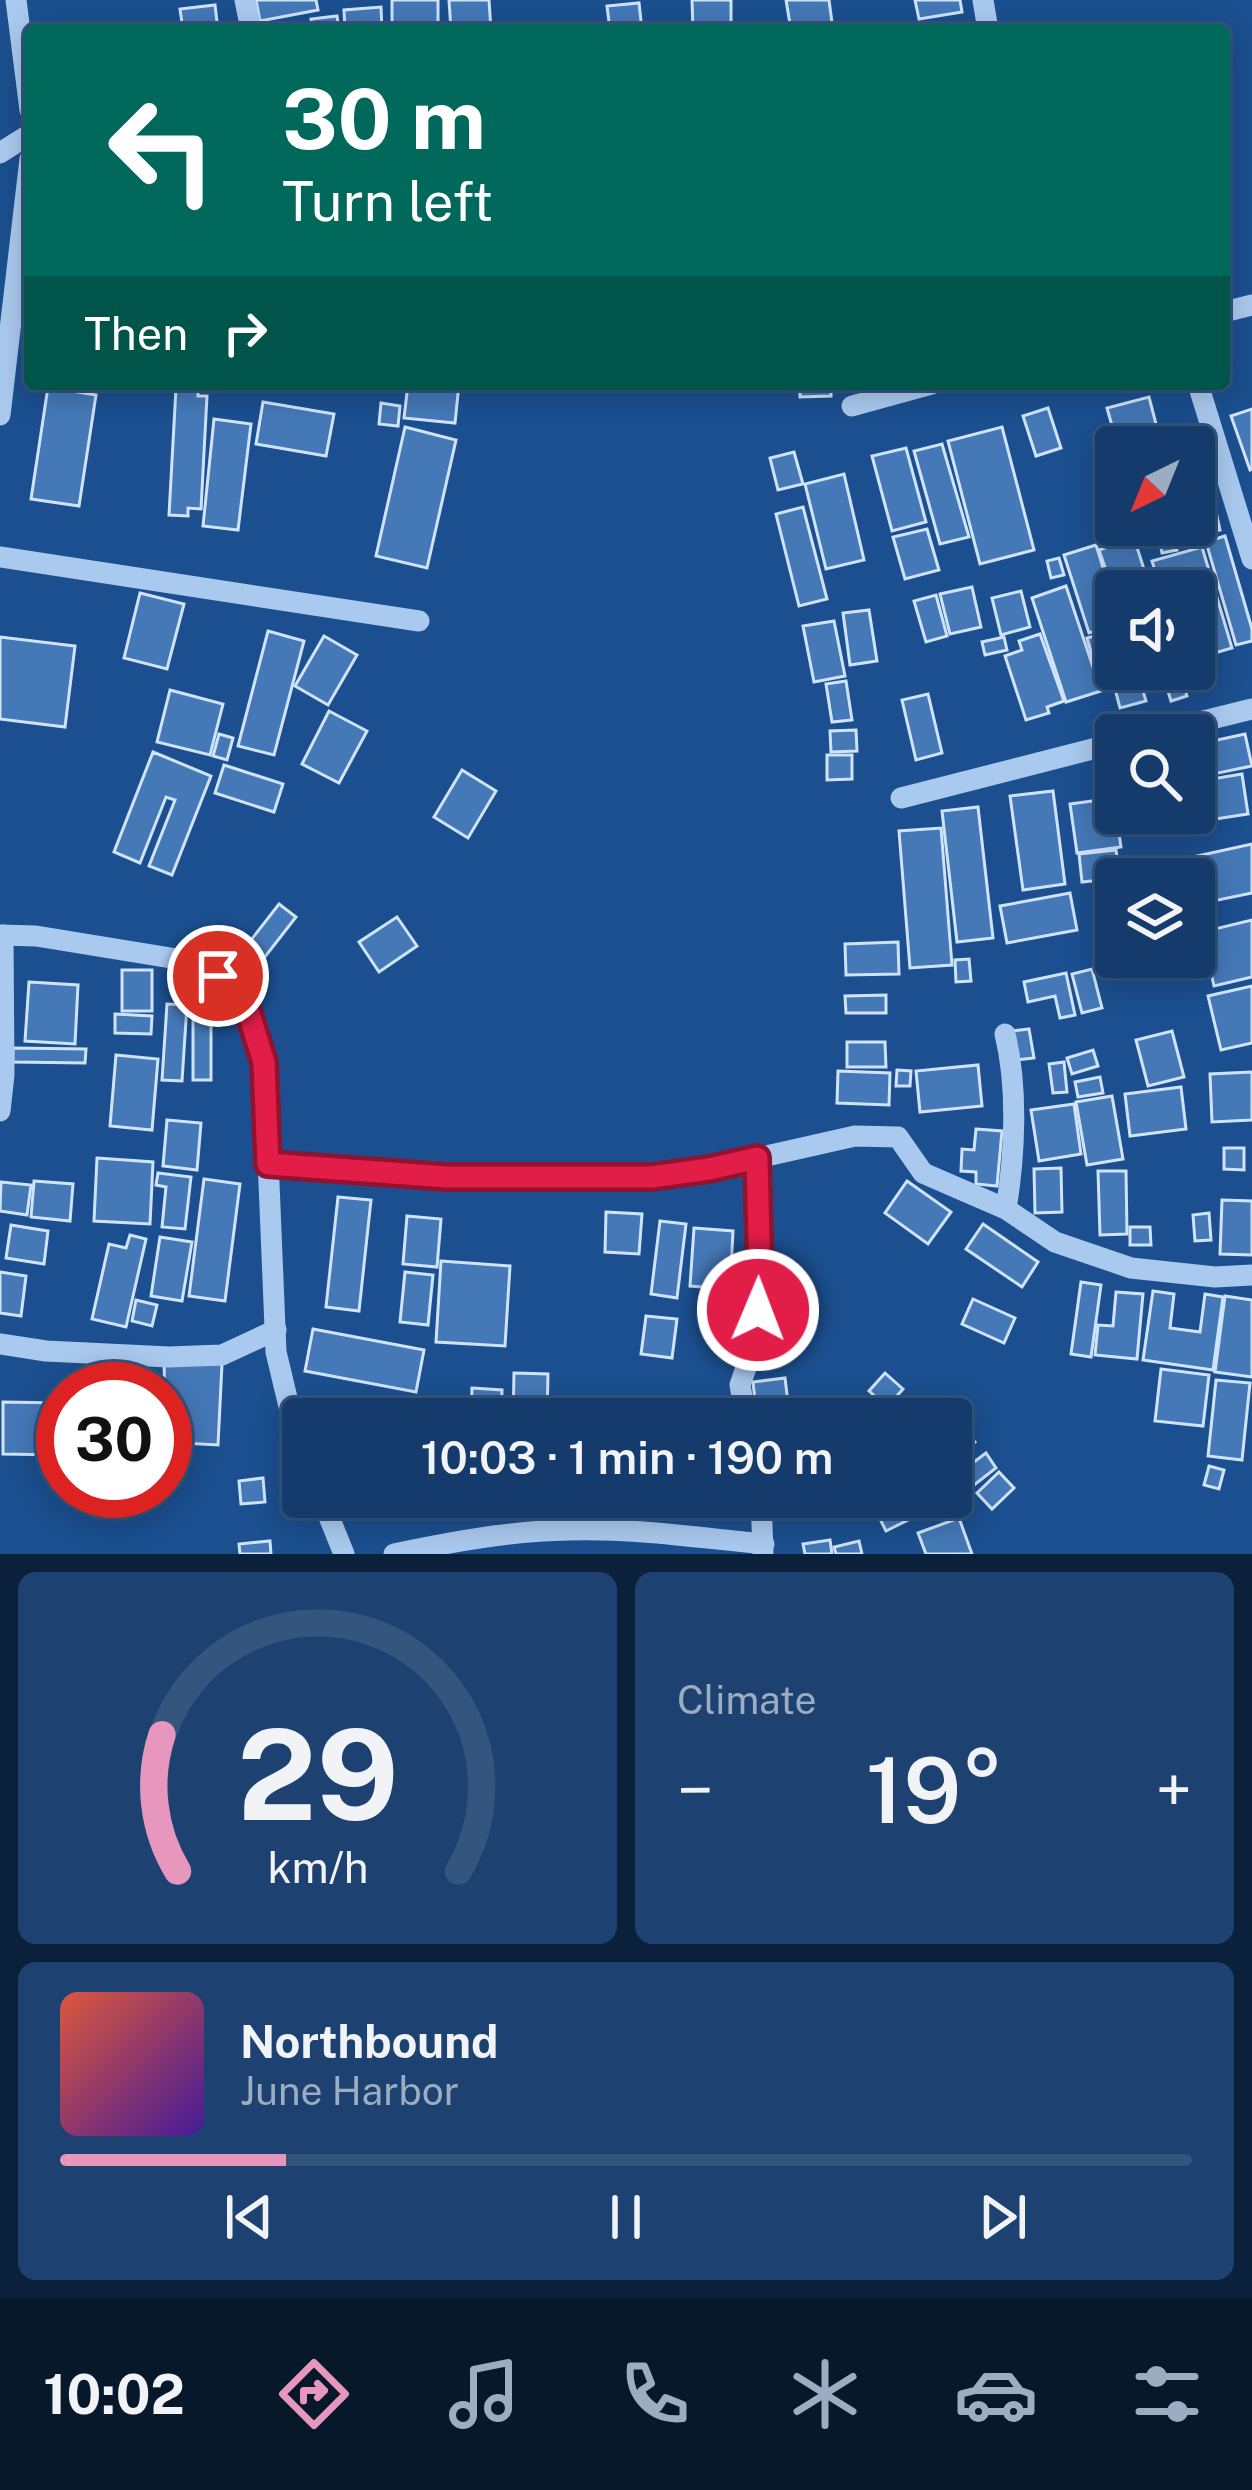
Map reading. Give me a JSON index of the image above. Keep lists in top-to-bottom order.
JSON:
{
  "north": "bottom left",
  "page": {
    "turn": ["30 m", "Turn left"],
    "then": "Then",
    "limit": "30",
    "trip": "10:03 · 1 min · 190 m",
    "tile": "Climate",
    "heat": ["−", "19°", "+"],
    "song": ["Northbound", "June Harbor"],
    "tabs": "10:02",
    "gauge": ["29", "km/h"]
  }
}
